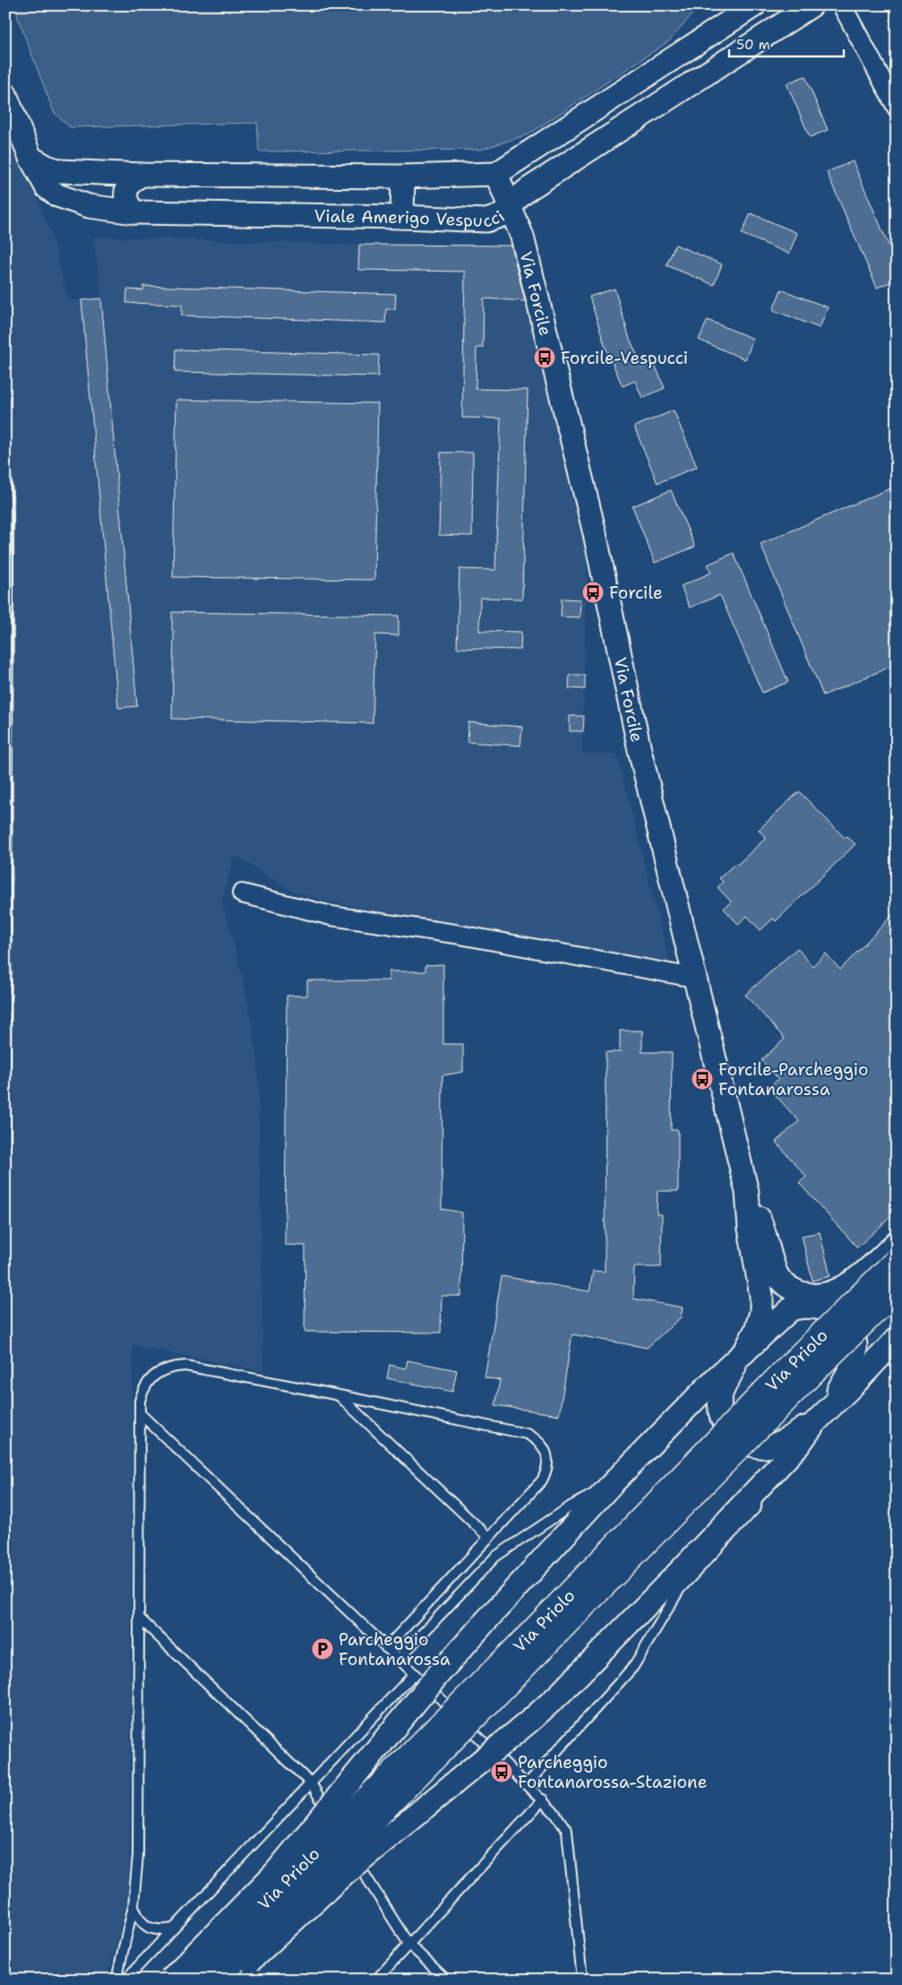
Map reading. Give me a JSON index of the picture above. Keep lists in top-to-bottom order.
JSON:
{
  "streets": {
    "main road": ["Via Priolo"],
    "street": ["Viale Amerigo Vespucci", "Via Forcile"]
  },
  "crossings": [
    ["Viale Amerigo Vespucci", "Via Forcile"]
  ],
  "places": {
    "bus stop": [
      "Forcile-Vespucci",
      "Forcile",
      "Forcile-Parcheggio Fontanarossa",
      "Parcheggio Fontanarossa-Stazione"
    ],
    "parking": ["Parcheggio Fontanarossa"]
  },
  "scale_bar": "50 m"
}
